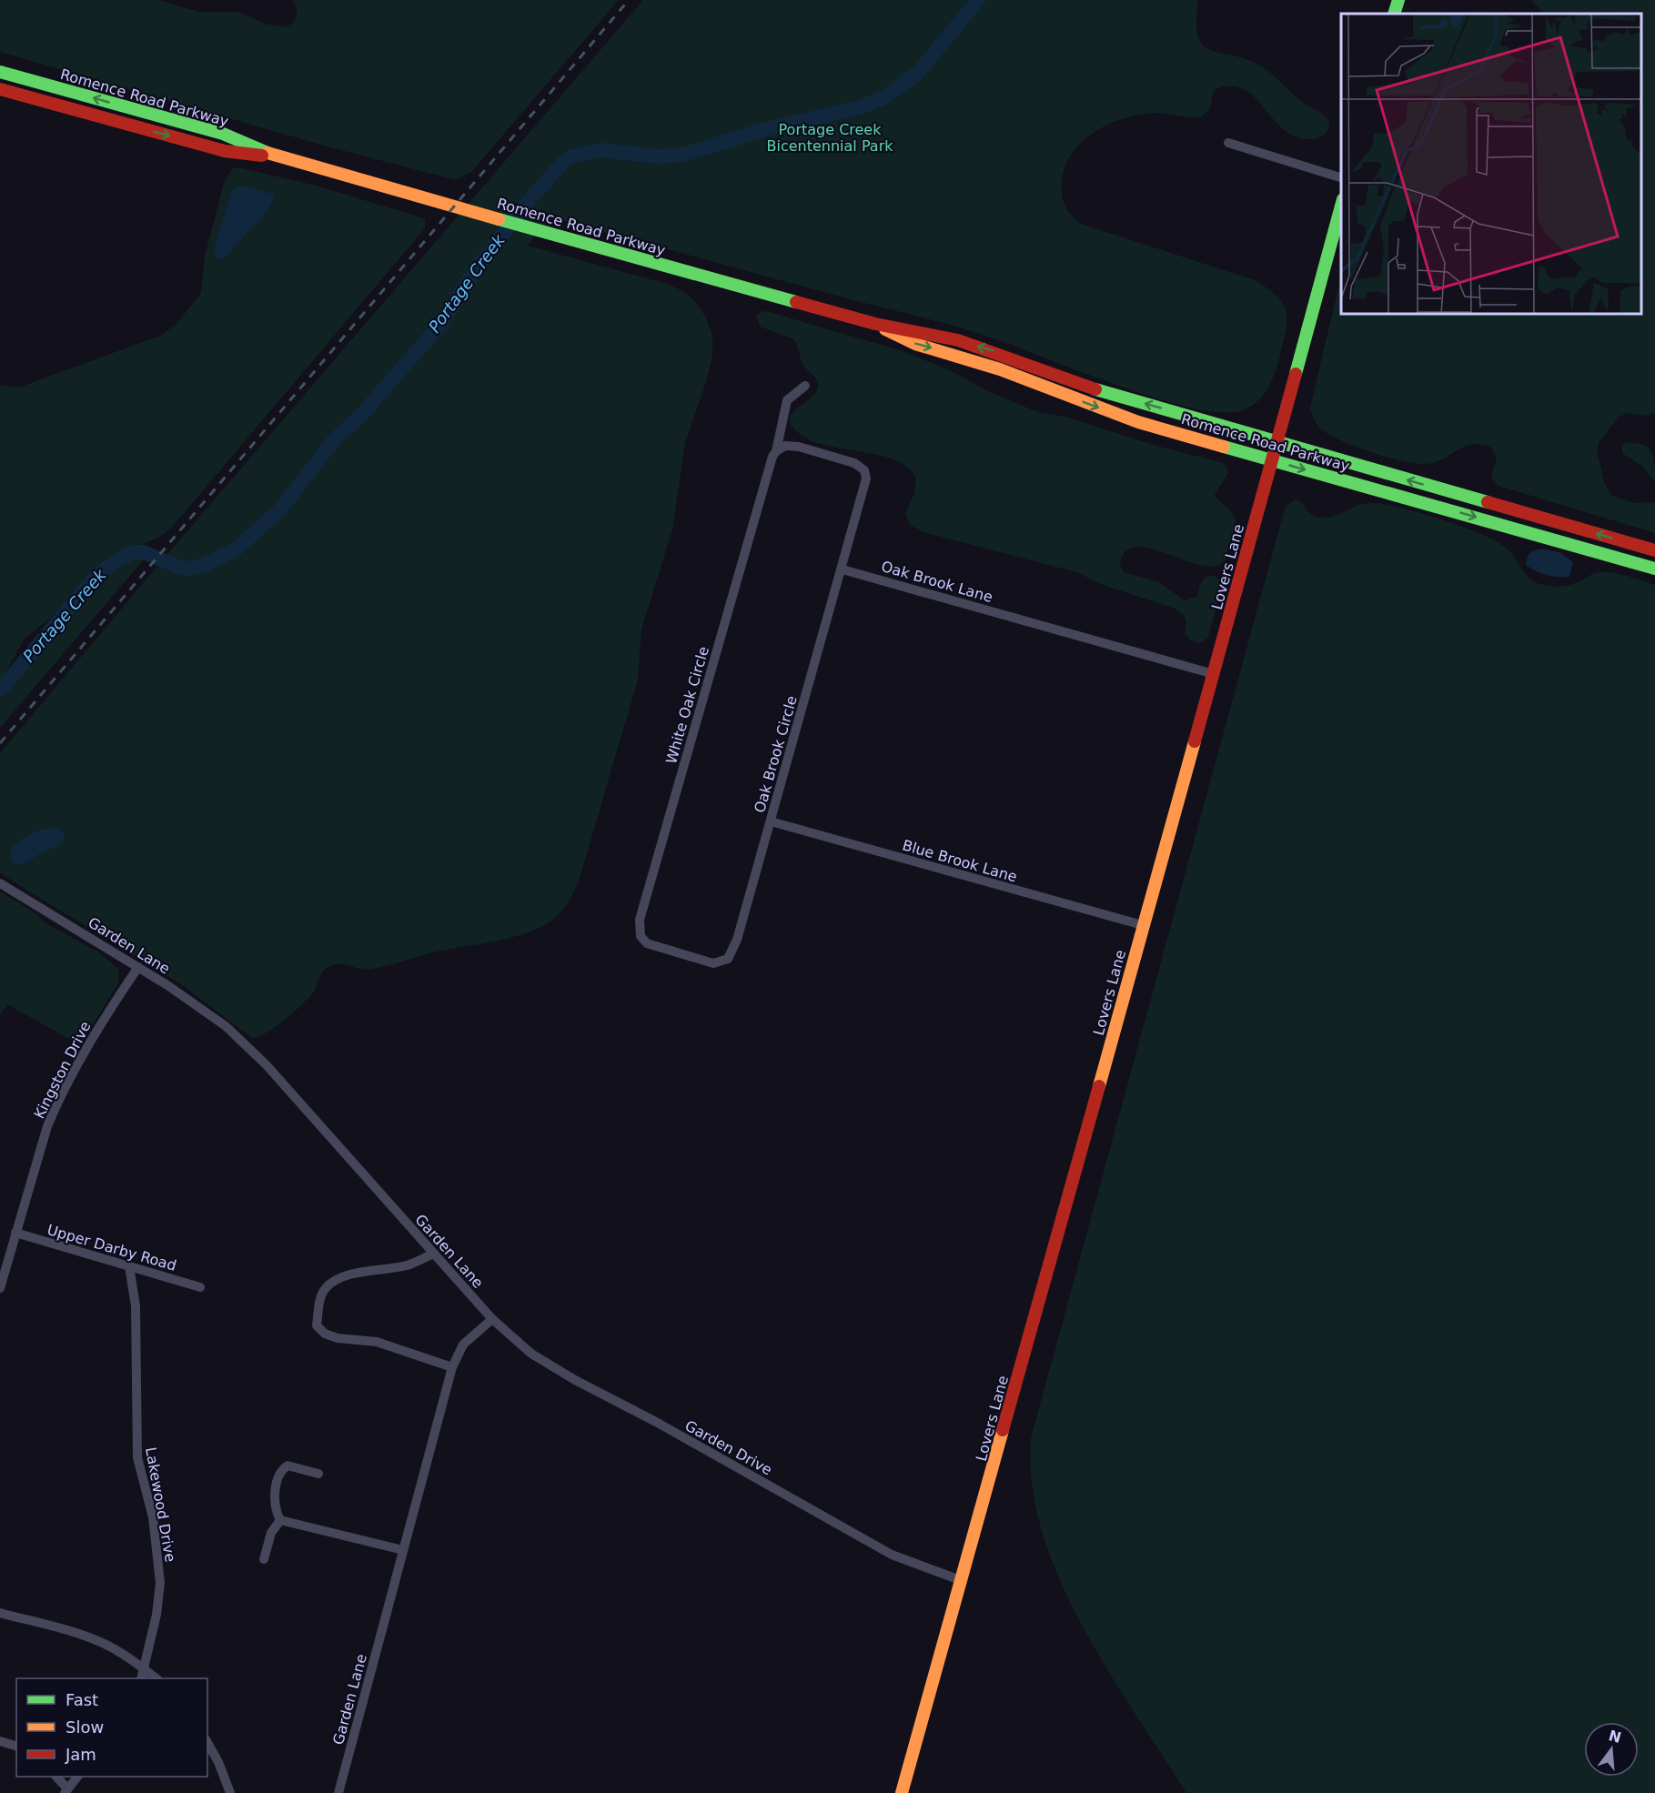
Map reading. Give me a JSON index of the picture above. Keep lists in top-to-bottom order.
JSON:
{
  "streets": {
    "street": [
      "Romence Road Parkway",
      "Lovers Lane",
      "Oak Brook Lane",
      "White Oak Circle",
      "Oak Brook Circle",
      "Blue Brook Lane",
      "Garden Lane",
      "Kingston Drive",
      "Upper Darby Road",
      "Garden Drive",
      "Lakewood Drive"
    ]
  },
  "crossings": [
    ["Romence Road Parkway", "Lovers Lane"],
    ["Lovers Lane", "Oak Brook Lane"],
    ["Lovers Lane", "Blue Brook Lane"],
    ["Lovers Lane", "Garden Drive"],
    ["Oak Brook Lane", "Oak Brook Circle"],
    ["White Oak Circle", "Oak Brook Circle"],
    ["Oak Brook Circle", "Blue Brook Lane"],
    ["Garden Lane", "Kingston Drive"],
    ["Garden Lane", "Garden Drive"],
    ["Kingston Drive", "Upper Darby Road"],
    ["Upper Darby Road", "Lakewood Drive"]
  ],
  "water": ["Portage Creek"],
  "parks": ["Portage Creek Bicentennial Park"],
  "legend": ["Fast", "Slow", "Jam"],
  "north": "top"
}
